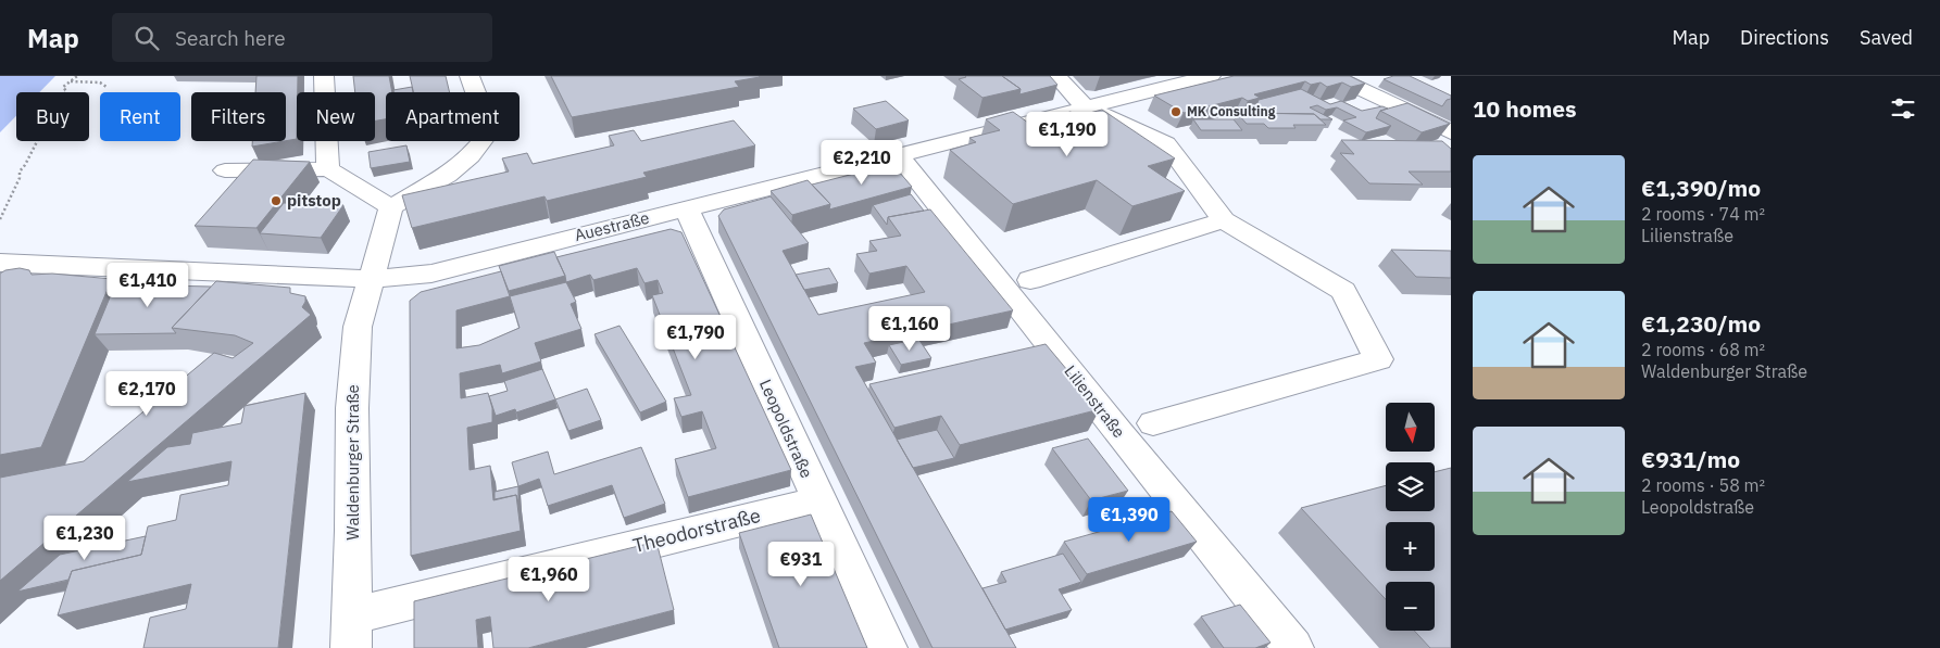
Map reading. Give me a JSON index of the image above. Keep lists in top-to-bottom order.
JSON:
{
  "streets": {
    "street": [
      "Auestraße",
      "Lilienstraße",
      "Leopoldstraße",
      "Waldenburger Straße",
      "Theodorstraße"
    ]
  },
  "crossings": [
    ["Auestraße", "Lilienstraße"],
    ["Auestraße", "Leopoldstraße"],
    ["Auestraße", "Waldenburger Straße"],
    ["Leopoldstraße", "Theodorstraße"],
    ["Waldenburger Straße", "Theodorstraße"]
  ],
  "places": ["MK Consulting", "pitstop"],
  "north": "bottom",
  "page": {
    "header": "Map",
    "search": "Search here",
    "nav": ["Map", "Directions", "Saved"],
    "heading": "10 homes",
    "chip": [
      "Buy",
      "Rent",
      "Filters",
      "New",
      "Apartment"
    ],
    "price": [
      "€1,190",
      "€2,210",
      "€1,410",
      "€1,160",
      "€1,790",
      "€2,170",
      "€1,390",
      "€1,230",
      "€931",
      "€1,960"
    ],
    "list": [
      {
        "name": "€1,390/mo",
        "note": "2 rooms · 74 m² · Lilienstraße"
      },
      {
        "name": "€1,230/mo",
        "note": "2 rooms · 68 m² · Waldenburger Straße"
      },
      {
        "name": "€931/mo",
        "note": "2 rooms · 58 m² · Leopoldstraße"
      }
    ],
    "map_buttons": ["+", "−"]
  }
}
